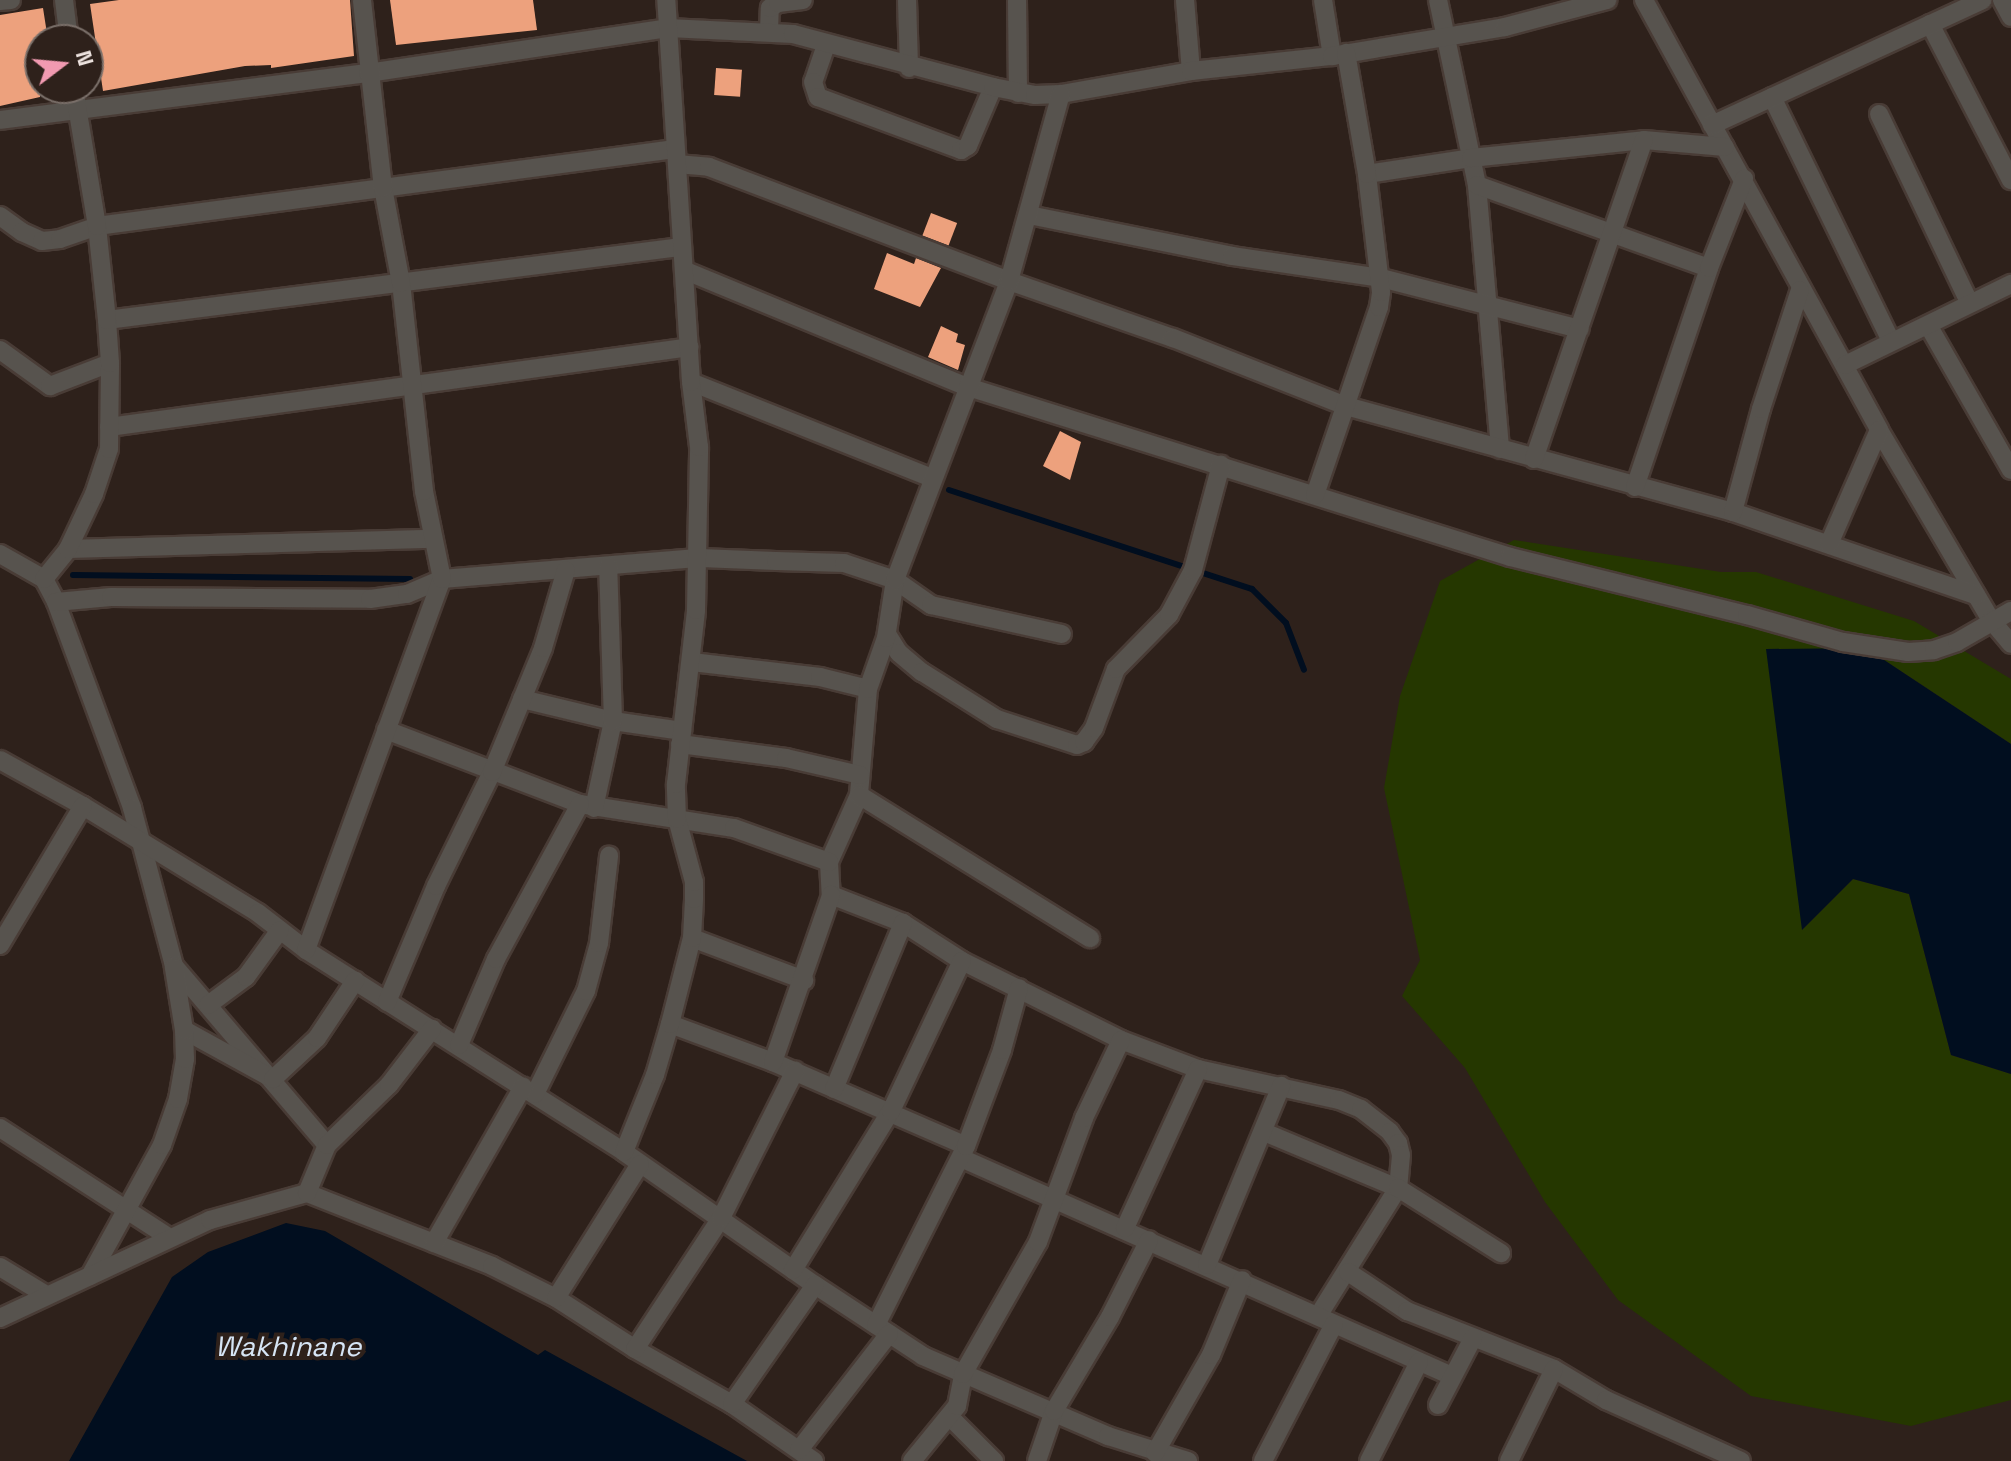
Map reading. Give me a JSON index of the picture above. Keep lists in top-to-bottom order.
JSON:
{
  "water": ["Wakhinane"],
  "north": "right"
}
